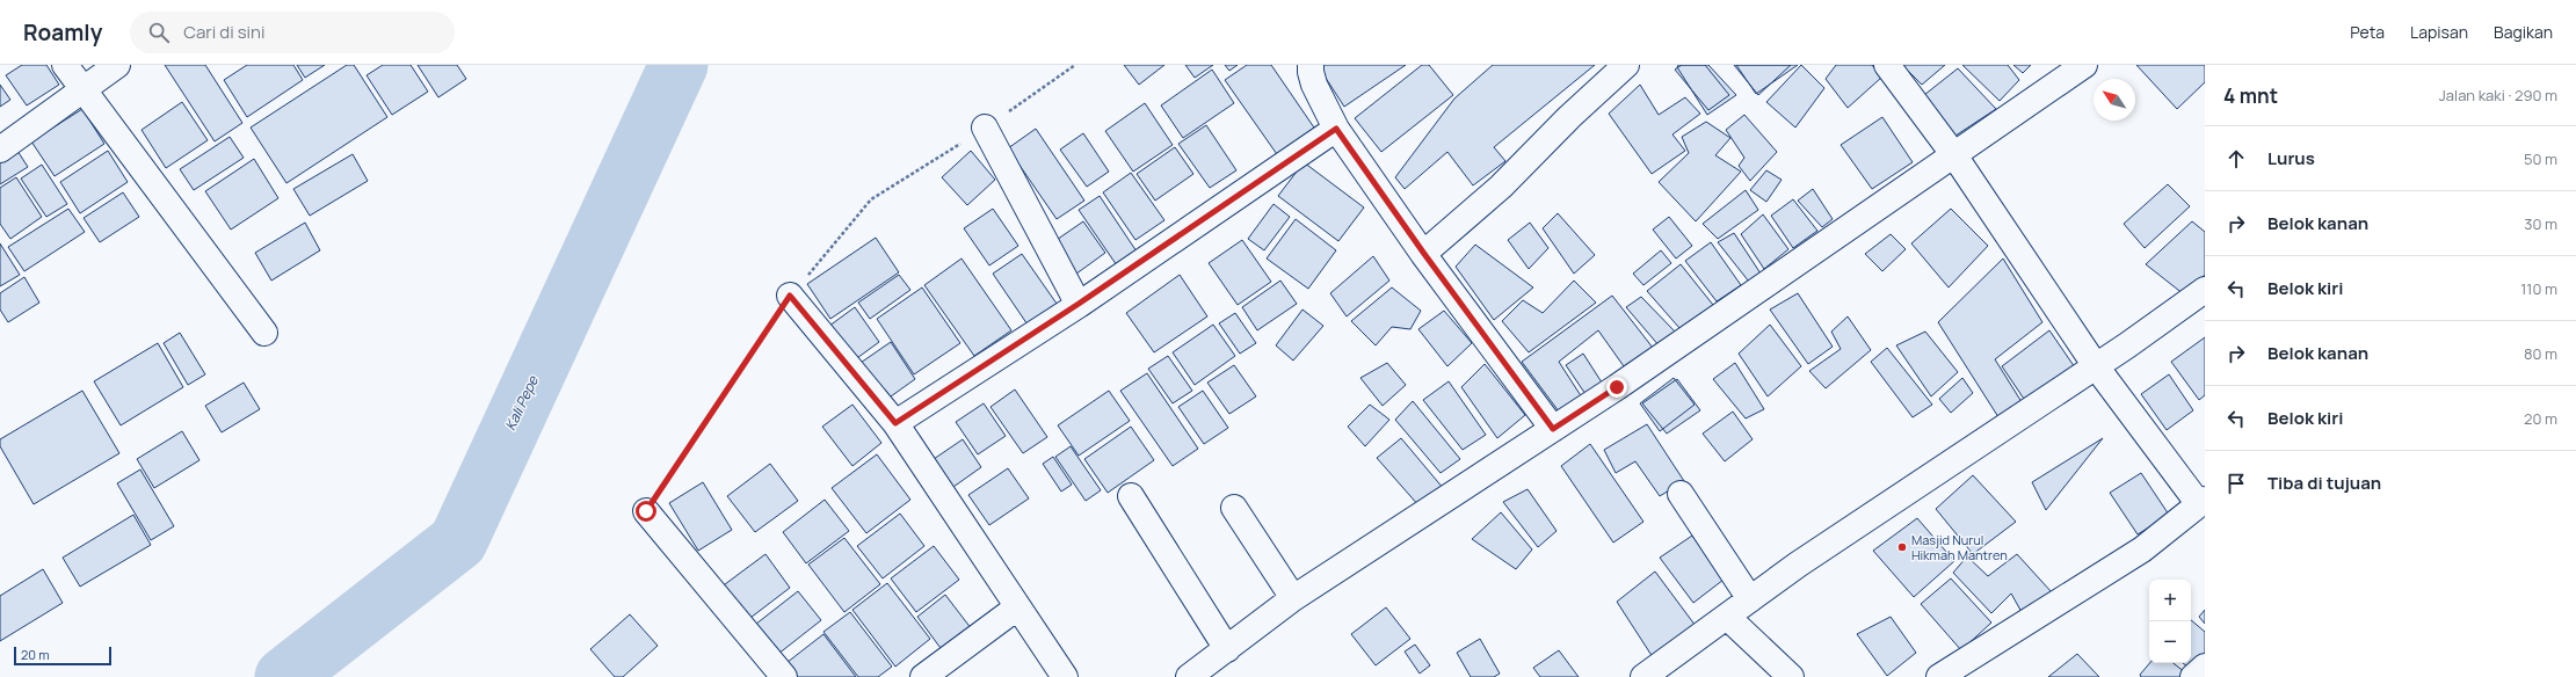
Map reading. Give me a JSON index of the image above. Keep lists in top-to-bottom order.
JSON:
{
  "water": ["Kali Pepe"],
  "places": ["Masjid Nurul Hikmah Mantren"],
  "scale_bar": "20 m",
  "north": "top left",
  "page": {
    "header": "Roamly",
    "search": "Cari di sini",
    "nav": ["Peta", "Lapisan", "Bagikan"],
    "heading": ["4 mnt", "Jalan kaki · 290 m"],
    "list": [
      ["Lurus", "50 m"],
      ["Belok kanan", "30 m"],
      ["Belok kiri", "110 m"],
      ["Belok kanan", "80 m"],
      ["Belok kiri", "20 m"],
      "Tiba di tujuan"
    ],
    "map_buttons": ["+", "−"],
    "scale": "20 m"
  }
}
